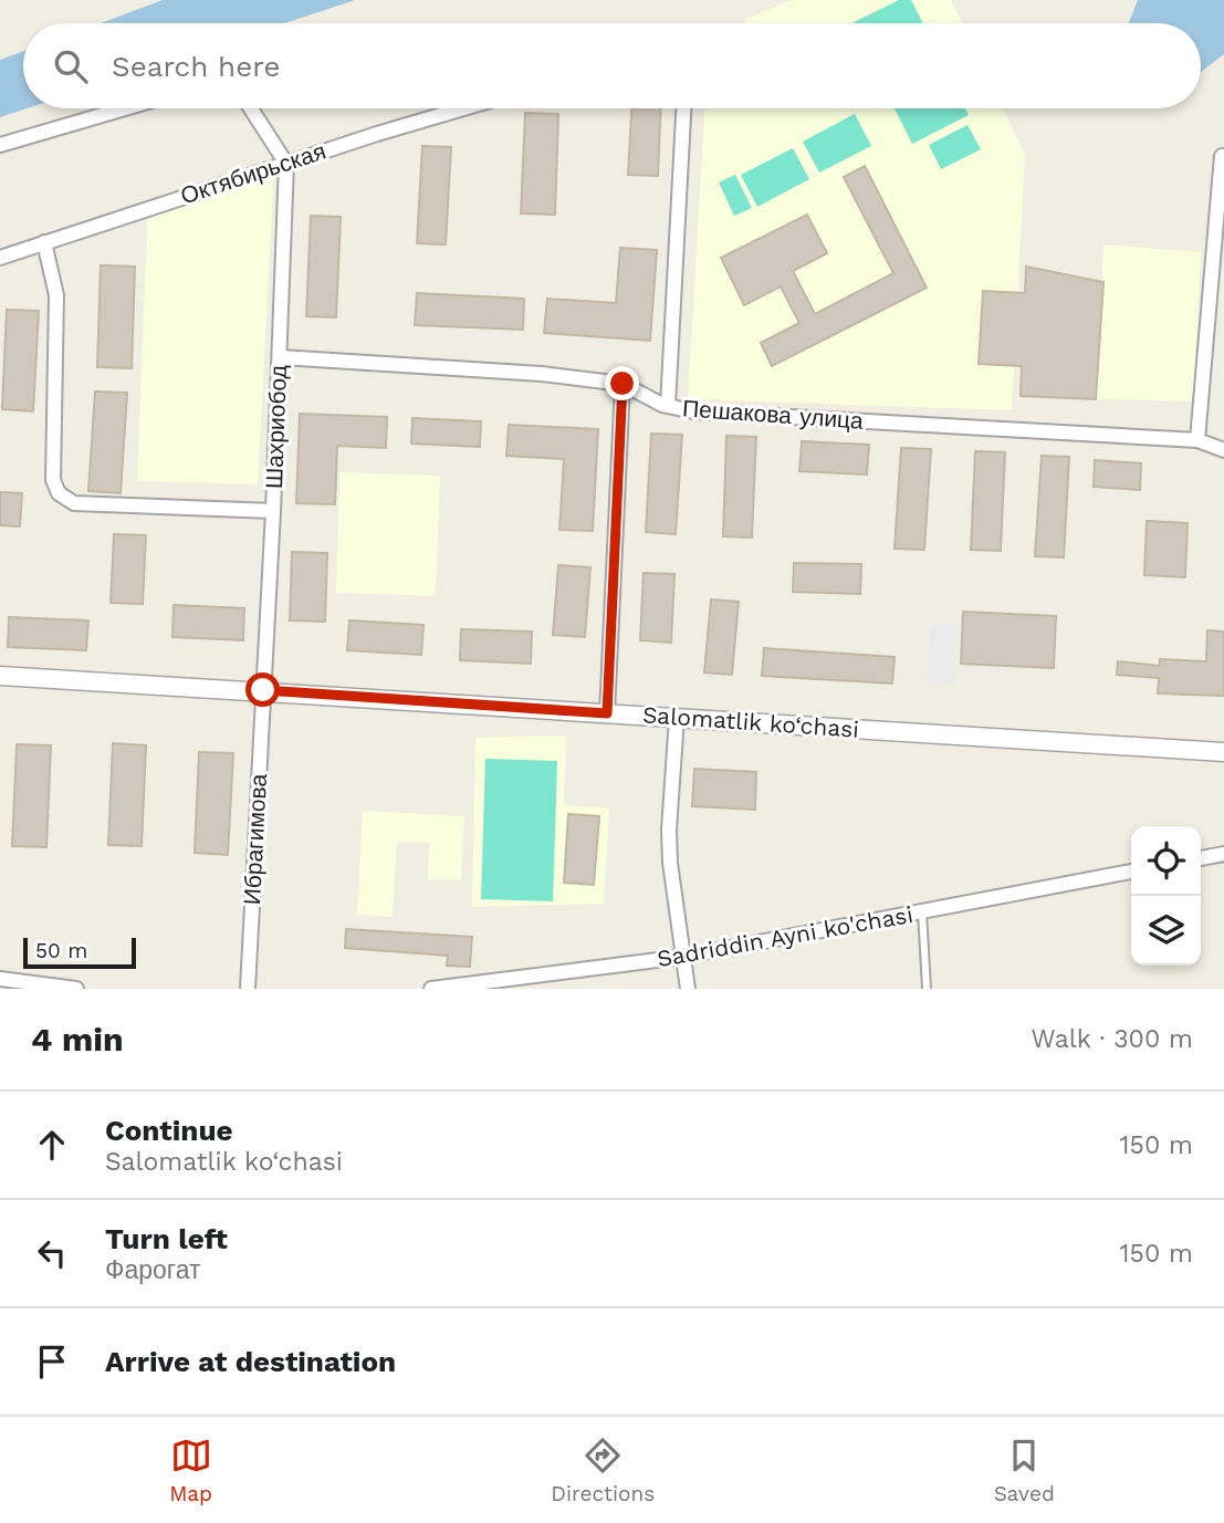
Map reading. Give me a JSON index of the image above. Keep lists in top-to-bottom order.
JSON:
{
  "streets": {
    "street": [
      "Октябирьская",
      "Пешакова улица",
      "Шахриобод",
      "Salomatlik ko‘chasi",
      "Ибрагимова",
      "Sadriddin Ayni ko'chasi"
    ]
  },
  "crossings": [
    ["Октябирьская", "Шахриобод"],
    ["Пешакова улица", "Шахриобод"],
    ["Шахриобод", "Salomatlik ko‘chasi"],
    ["Шахриобод", "Ибрагимова"],
    ["Salomatlik ko‘chasi", "Ибрагимова"]
  ],
  "scale_bar": "50 m",
  "page": {
    "search": "Search here",
    "scale": "50 m",
    "heading": ["4 min", "Walk · 300 m"],
    "list": [
      ["Continue", "Salomatlik ko‘chasi", "150 m"],
      ["Turn left", "Фарогат", "150 m"],
      "Arrive at destination"
    ],
    "nav": ["Map", "Directions", "Saved"]
  }
}
